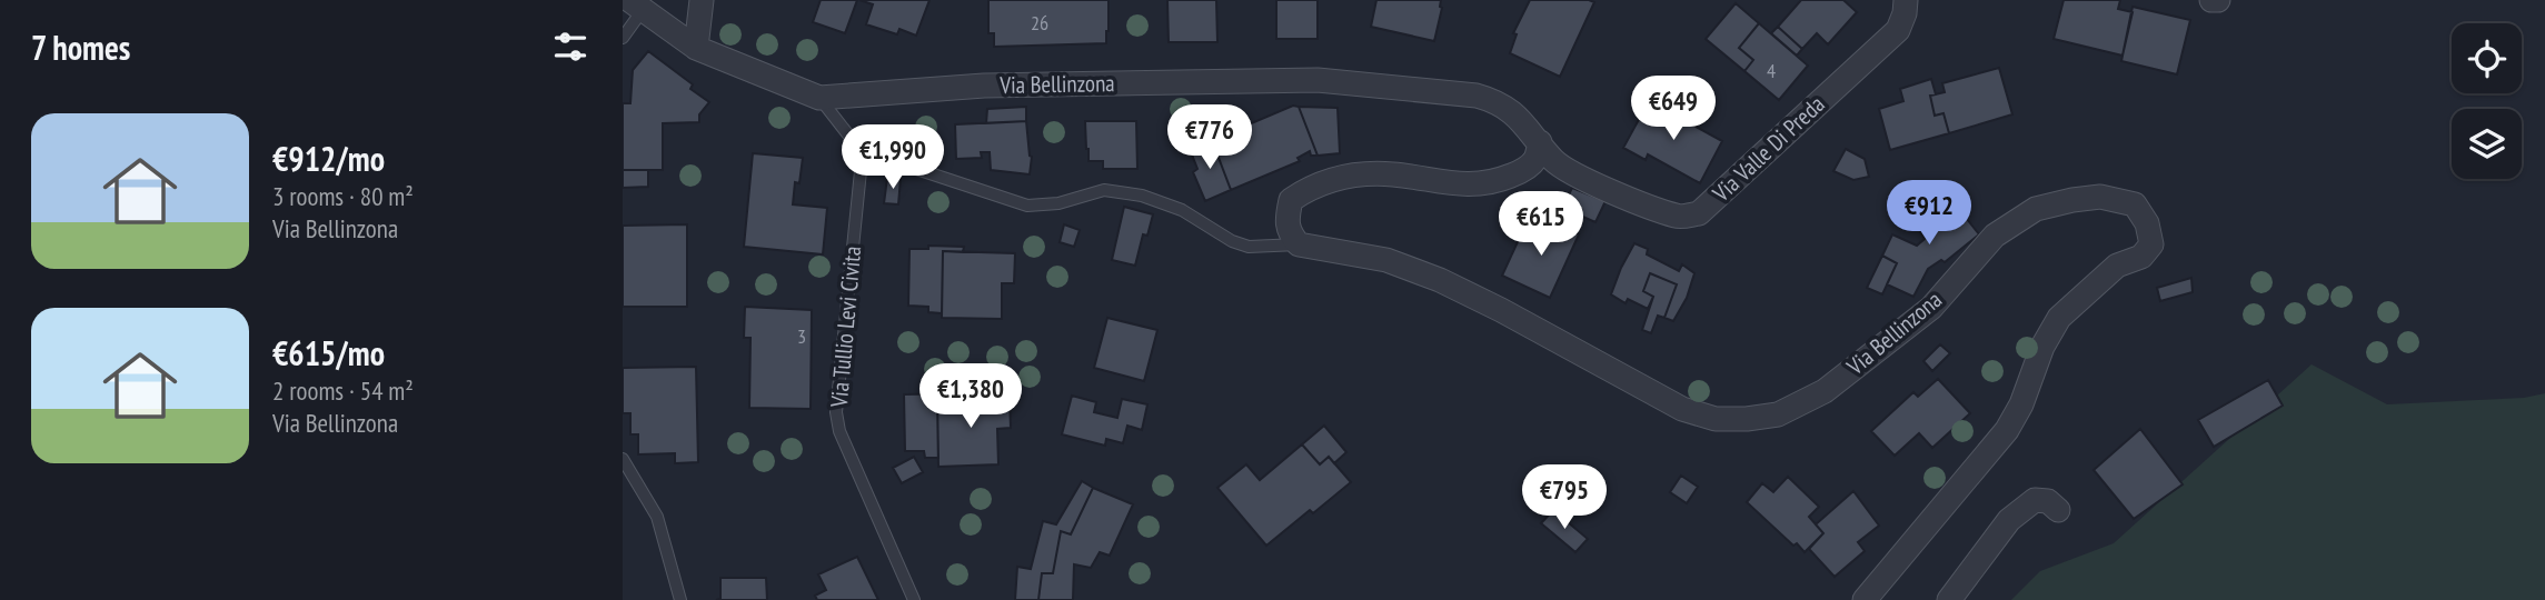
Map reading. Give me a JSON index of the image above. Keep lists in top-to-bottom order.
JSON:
{
  "streets": {
    "street": ["Via Bellinzona", "Via Valle Di Preda"],
    "lane": ["Via Tullio Levi Civita"]
  },
  "crossings": [
    ["Via Bellinzona", "Via Valle Di Preda"],
    ["Via Bellinzona", "Via Tullio Levi Civita"]
  ],
  "house_numbers": ["26", "4", "3"],
  "page": {
    "heading": "7 homes",
    "price": [
      "€649",
      "€776",
      "€1,990",
      "€912",
      "€615",
      "€1,380",
      "€795"
    ],
    "list": [
      {
        "name": "€912/mo",
        "note": "3 rooms · 80 m² · Via Bellinzona"
      },
      {
        "name": "€615/mo",
        "note": "2 rooms · 54 m² · Via Bellinzona"
      }
    ]
  }
}
